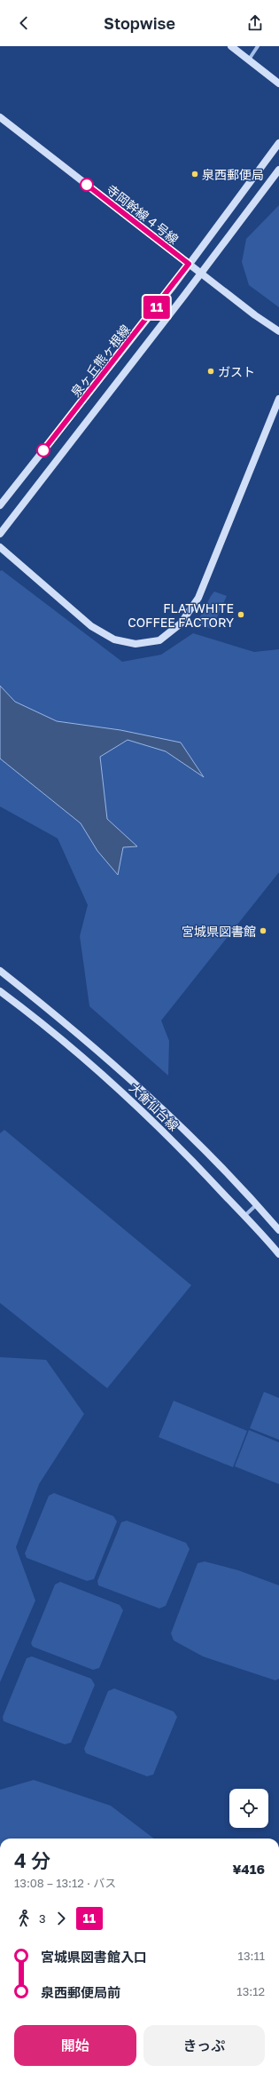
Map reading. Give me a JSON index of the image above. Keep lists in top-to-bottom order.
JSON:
{
  "streets": {
    "main road": ["寺岡幹線４号線", "泉ヶ丘熊ヶ根線", "大衡仙台線"]
  },
  "crossings": [
    ["寺岡幹線４号線", "泉ヶ丘熊ヶ根線"]
  ],
  "places": [
    "泉西郵便局",
    "ガスト",
    "FLATWHITE COFFEE FACTORY",
    "宮城県図書館"
  ],
  "lines": ["bus line 11"],
  "page": {
    "header": "Stopwise",
    "on_map": "11",
    "heading": ["4 分", "13:08 – 13:12 · バス", "¥416"],
    "legs": ["3", "11"],
    "list": [
      {
        "name": "宮城県図書館入口",
        "value": "13:11"
      },
      {
        "name": "泉西郵便局前",
        "value": "13:12"
      }
    ],
    "buttons": ["開始", "きっぷ"]
  }
}
